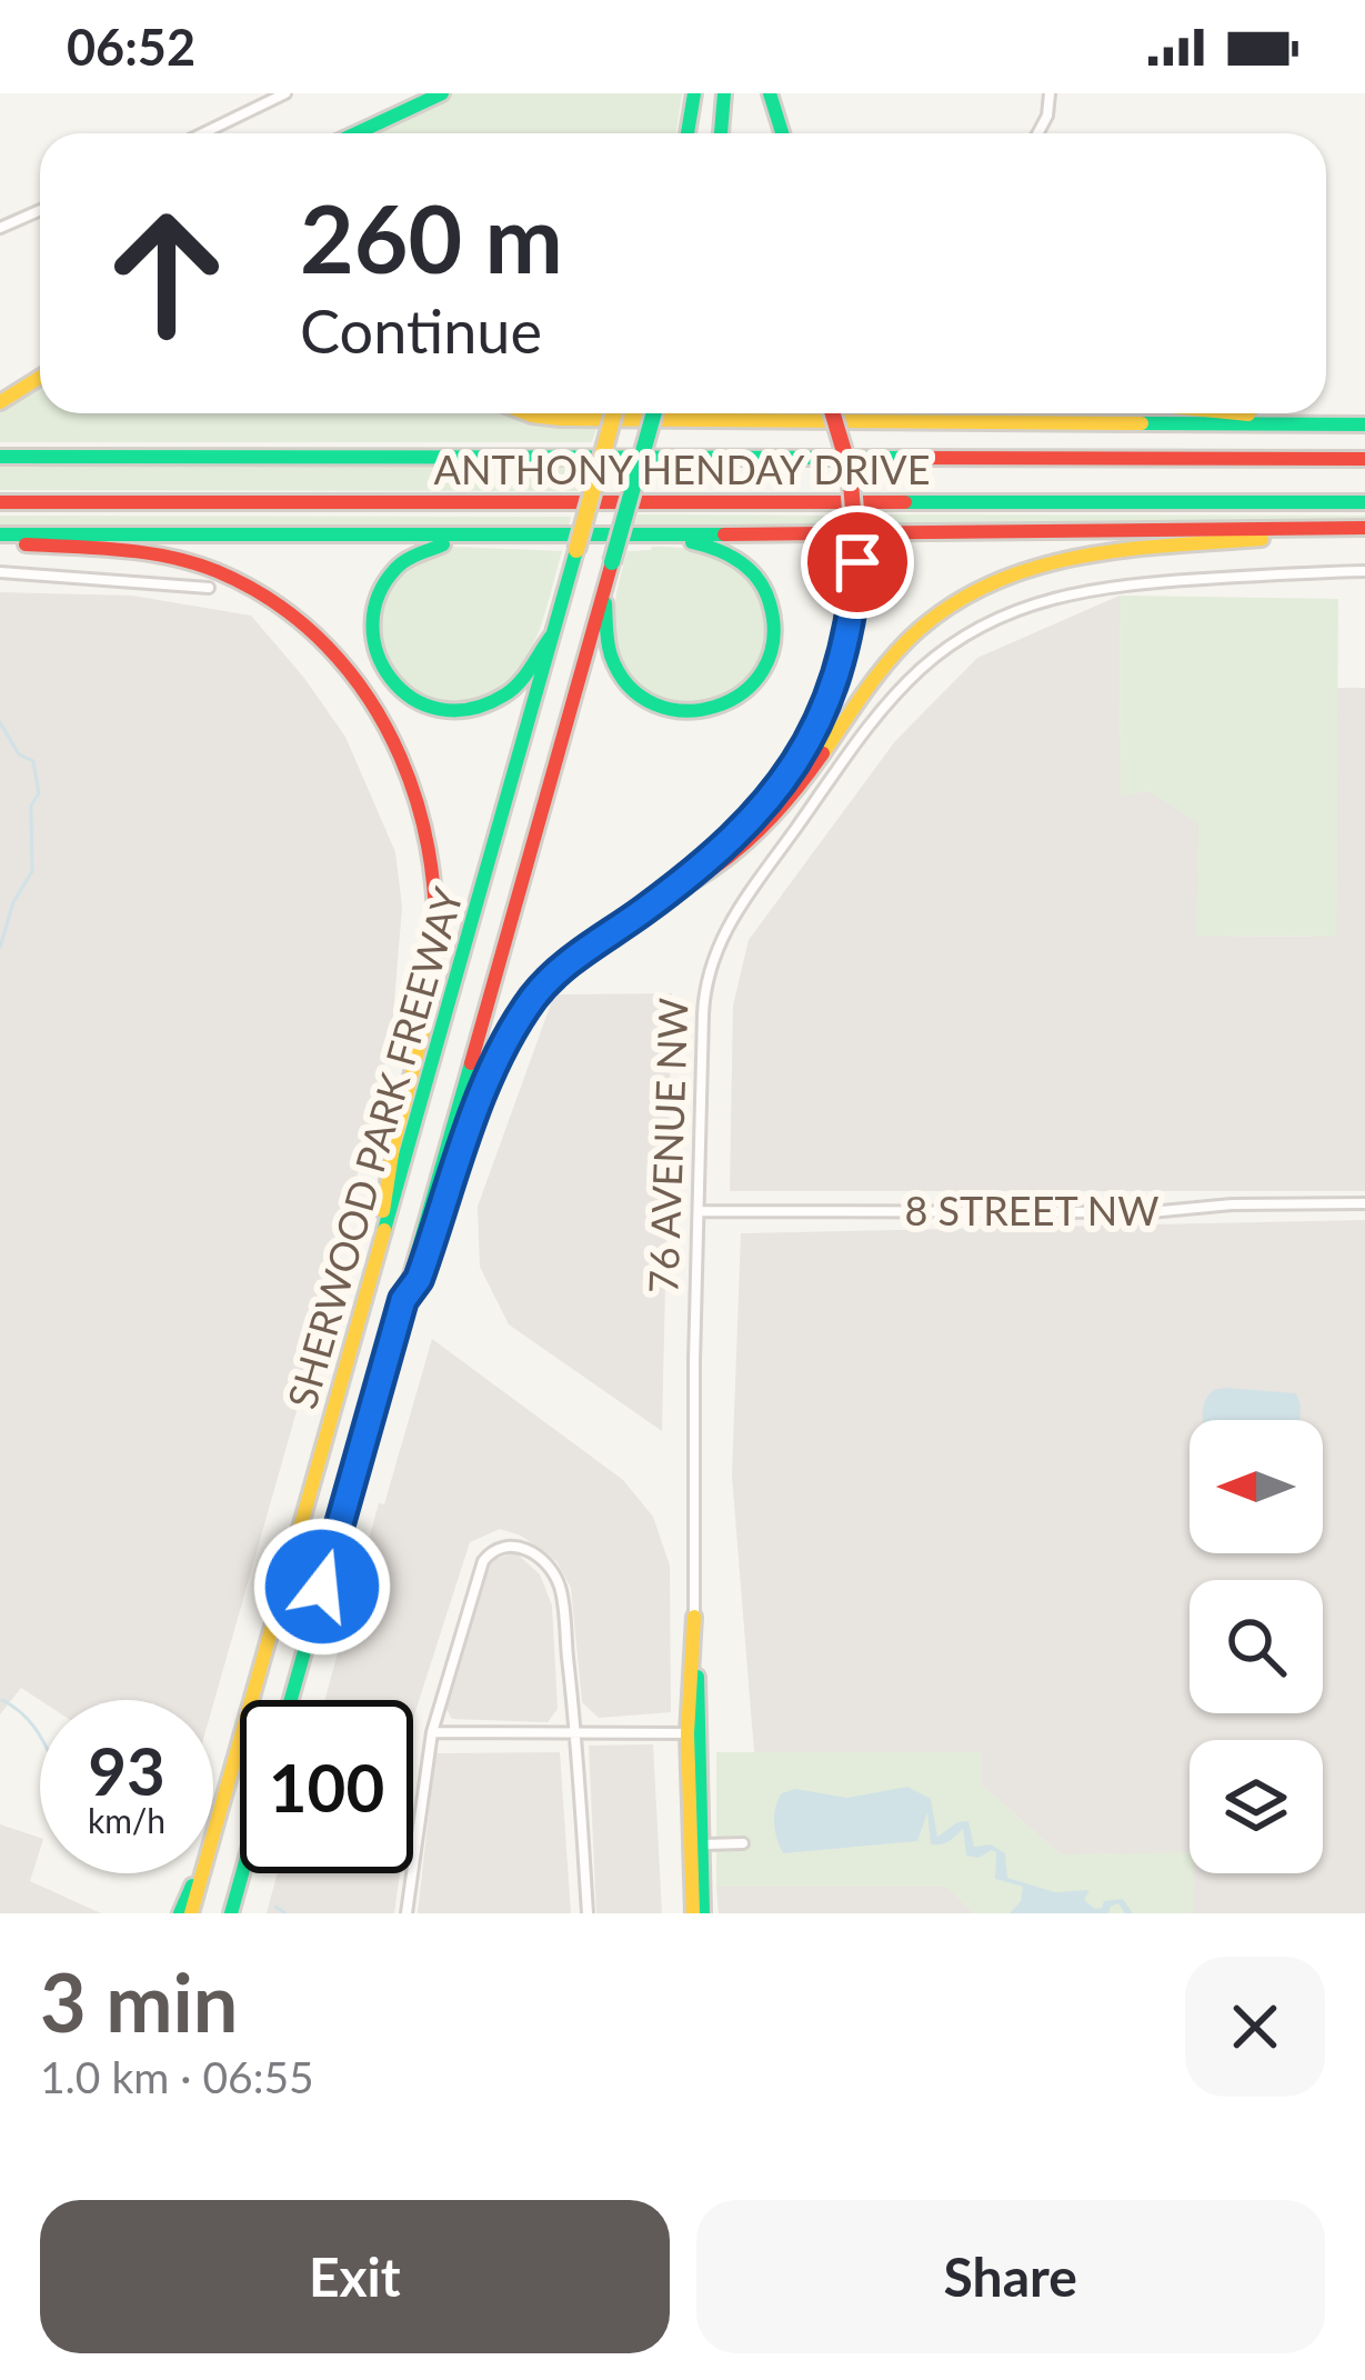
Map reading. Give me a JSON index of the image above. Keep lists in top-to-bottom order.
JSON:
{
  "streets": {
    "main road": ["ANTHONY HENDAY DRIVE", "76 AVENUE NW", "SHERWOOD PARK FREEWAY"],
    "street": ["8 STREET NW"]
  },
  "crossings": [
    ["76 AVENUE NW", "8 STREET NW"]
  ],
  "north": "left",
  "page": {
    "status": "06:52",
    "turn": ["260 m", "Continue"],
    "speed": "93 km/h",
    "limit": "100",
    "heading": ["3 min", "1.0 km · 06:55"],
    "buttons": ["Exit", "Share"]
  }
}
